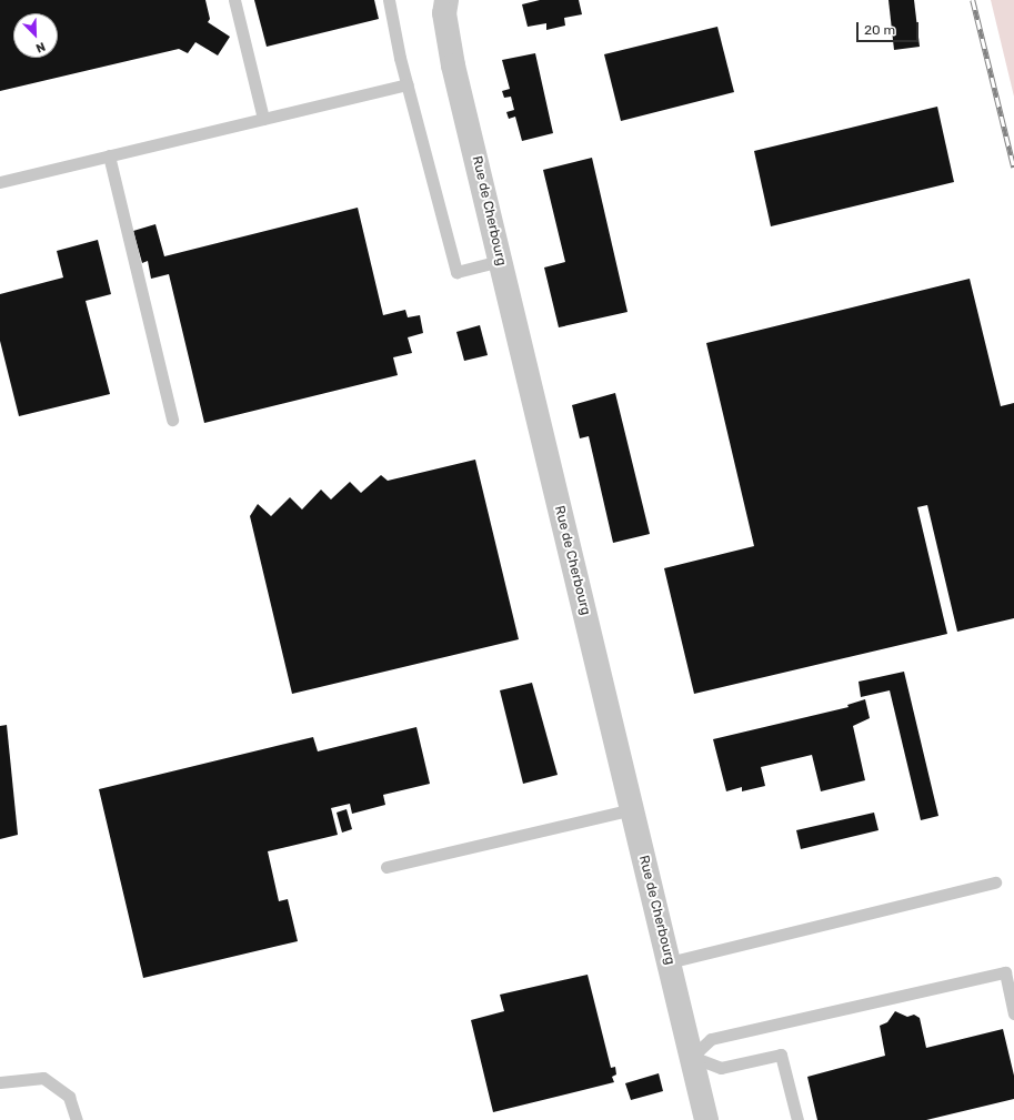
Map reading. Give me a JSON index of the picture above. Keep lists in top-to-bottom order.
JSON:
{
  "streets": {
    "street": ["Rue de Cherbourg"]
  },
  "scale_bar": "20 m",
  "north": "bottom right"
}
